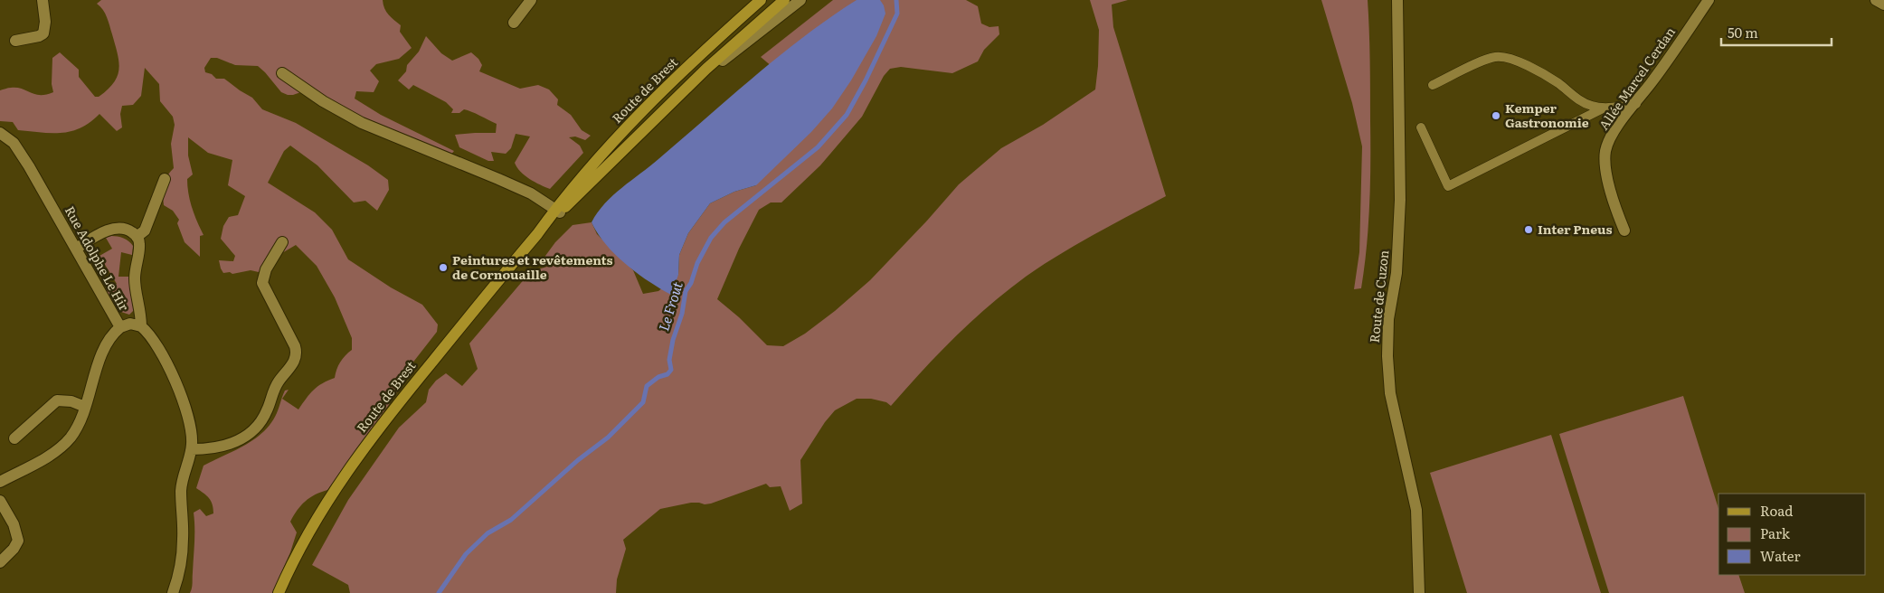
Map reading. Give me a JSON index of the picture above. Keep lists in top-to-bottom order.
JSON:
{
  "streets": {
    "main road": ["Route de Brest"],
    "street": ["Allée Marcel Cerdan", "Rue Adolphe Le Hir", "Route de Cuzon"]
  },
  "water": ["Le Frout"],
  "places": ["Kemper Gastronomie", "Inter Pneus", "Peintures et revêtements de Cornouaille"],
  "legend": ["Road", "Park", "Water"],
  "scale_bar": "50 m"
}
